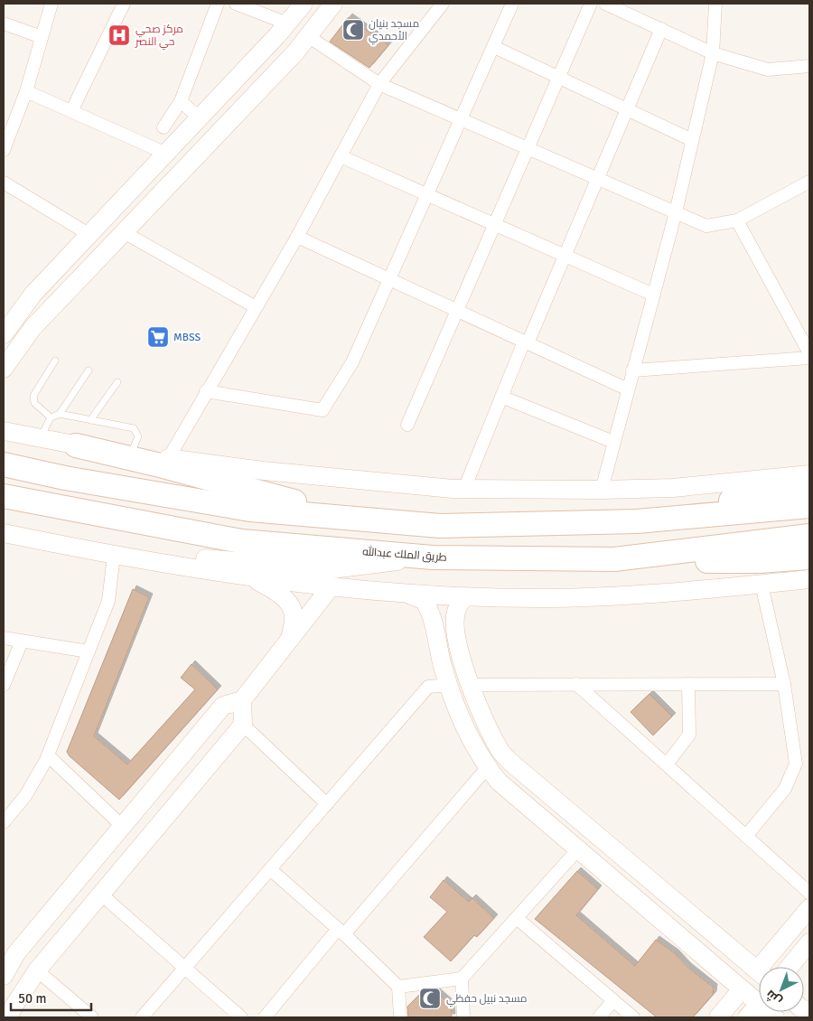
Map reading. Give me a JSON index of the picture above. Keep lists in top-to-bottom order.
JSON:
{
  "streets": {
    "highway": ["طريق الملك عبدالله"]
  },
  "places": {
    "mosque": ["مسجد بنيان الأحمدي", "مسجد نبيل حفظي"],
    "hospital": ["مركز صحي حي النصر"],
    "supermarket": ["MBSS"]
  },
  "scale_bar": "50 m",
  "north": "bottom left"
}
